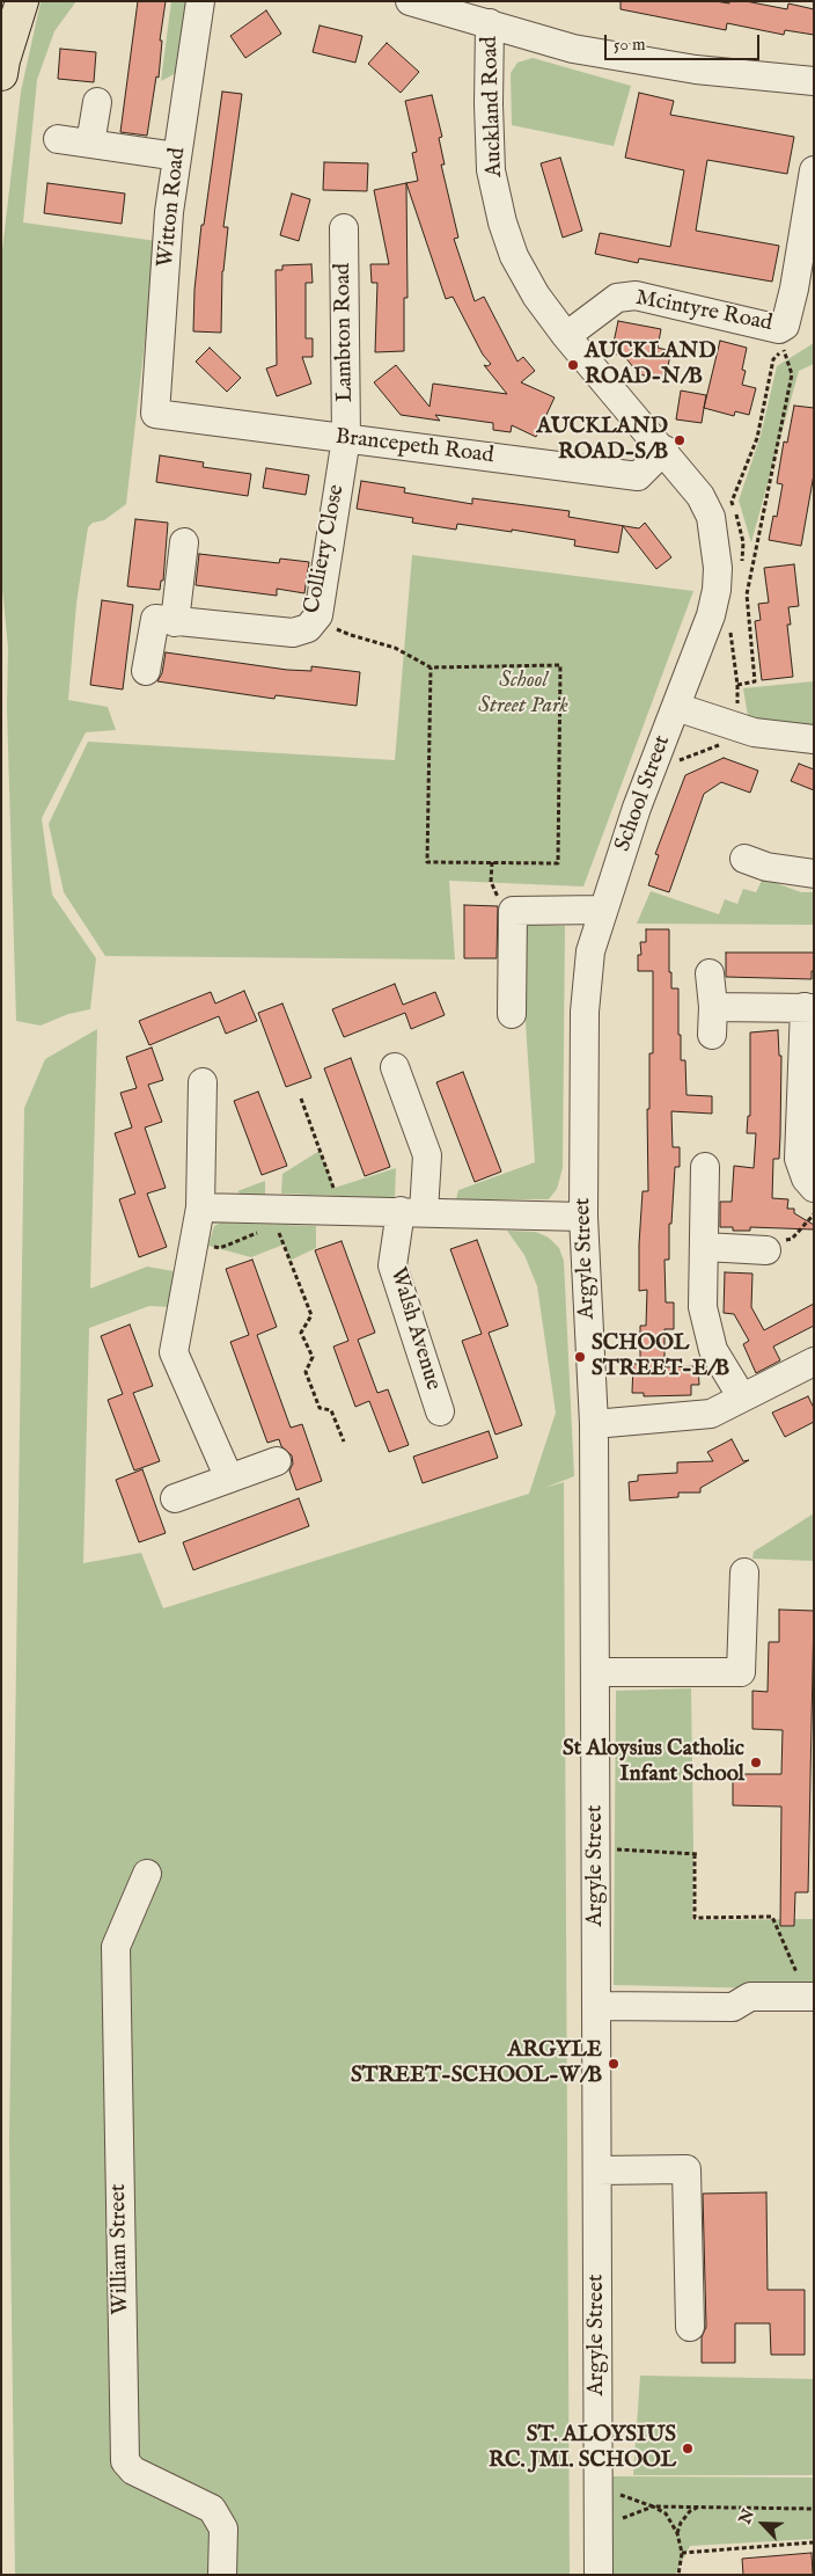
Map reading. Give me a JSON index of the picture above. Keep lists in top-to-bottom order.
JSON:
{
  "streets": {
    "street": [
      "Auckland Road",
      "Witton Road",
      "Mcintyre Road",
      "Lambton Road",
      "Brancepeth Road",
      "Colliery Close",
      "School Street",
      "Argyle Street",
      "Walsh Avenue",
      "William Street"
    ]
  },
  "crossings": [
    ["Auckland Road", "Mcintyre Road"],
    ["Auckland Road", "Brancepeth Road"],
    ["Auckland Road", "School Street"],
    ["Witton Road", "Brancepeth Road"],
    ["Lambton Road", "Brancepeth Road"],
    ["Lambton Road", "Colliery Close"],
    ["Brancepeth Road", "Colliery Close"],
    ["School Street", "Argyle Street"]
  ],
  "parks": ["School Street Park"],
  "places": [
    "AUCKLAND ROAD-N/B",
    "AUCKLAND ROAD-S/B",
    "SCHOOL STREET-E/B",
    "St Aloysius Catholic Infant School",
    "ARGYLE STREET-SCHOOL-W/B",
    "ST. ALOYSIUS RC. JMI. SCHOOL"
  ],
  "scale_bar": "50 m",
  "north": "top left"
}
